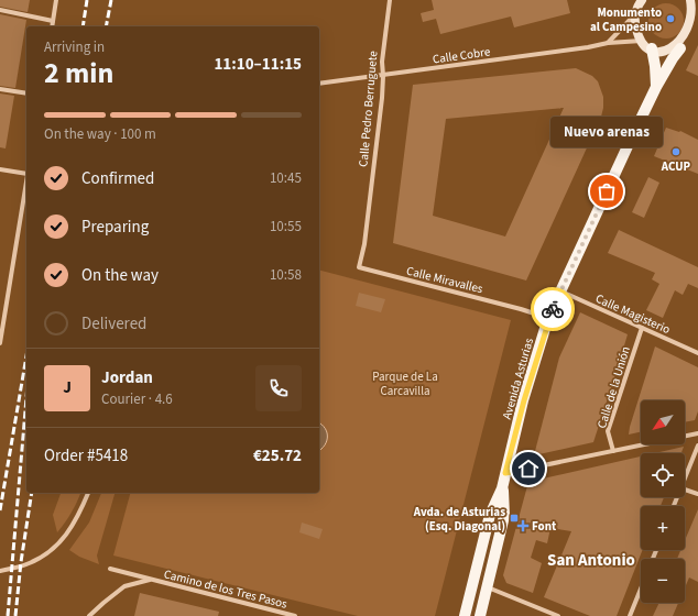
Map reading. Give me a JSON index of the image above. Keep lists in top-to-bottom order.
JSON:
{
  "streets": {
    "main road": ["Avenida Asturias"],
    "street": [
      "Calle Cobre",
      "Calle Pedro Berruguete",
      "Calle Miravalles",
      "Calle Magisterio",
      "Calle de la Unión",
      "Camino de los Tres Pasos"
    ]
  },
  "crossings": [
    ["Calle Cobre", "Calle Pedro Berruguete"],
    ["Calle Pedro Berruguete", "Calle Miravalles"],
    ["Calle Miravalles", "Avenida Asturias"],
    ["Calle Magisterio", "Avenida Asturias"],
    ["Calle Magisterio", "Calle de la Unión"]
  ],
  "districts": ["San Antonio"],
  "parks": ["Parque de La Carcavilla"],
  "places": {
    "other": ["Monumento al Campesino", "ACUP", "Nuevo arenas"],
    "transit": ["Avda. de Asturias (Esq. Diagonal)"],
    "health": ["Font"]
  },
  "north": "bottom left",
  "page": {
    "heading": ["2 min", "Arriving in", "11:10–11:15"],
    "panel": [
      "Jordan",
      "Courier · 4.6",
      "Order #5418",
      "€25.72"
    ],
    "bar": "On the way · 100 m",
    "bubble": "Nuevo arenas",
    "list": [
      ["Confirmed", "10:45"],
      ["Preparing", "10:55"],
      ["On the way", "10:58"],
      "Delivered"
    ],
    "round": "J",
    "map_buttons": ["+", "−"]
  }
}
